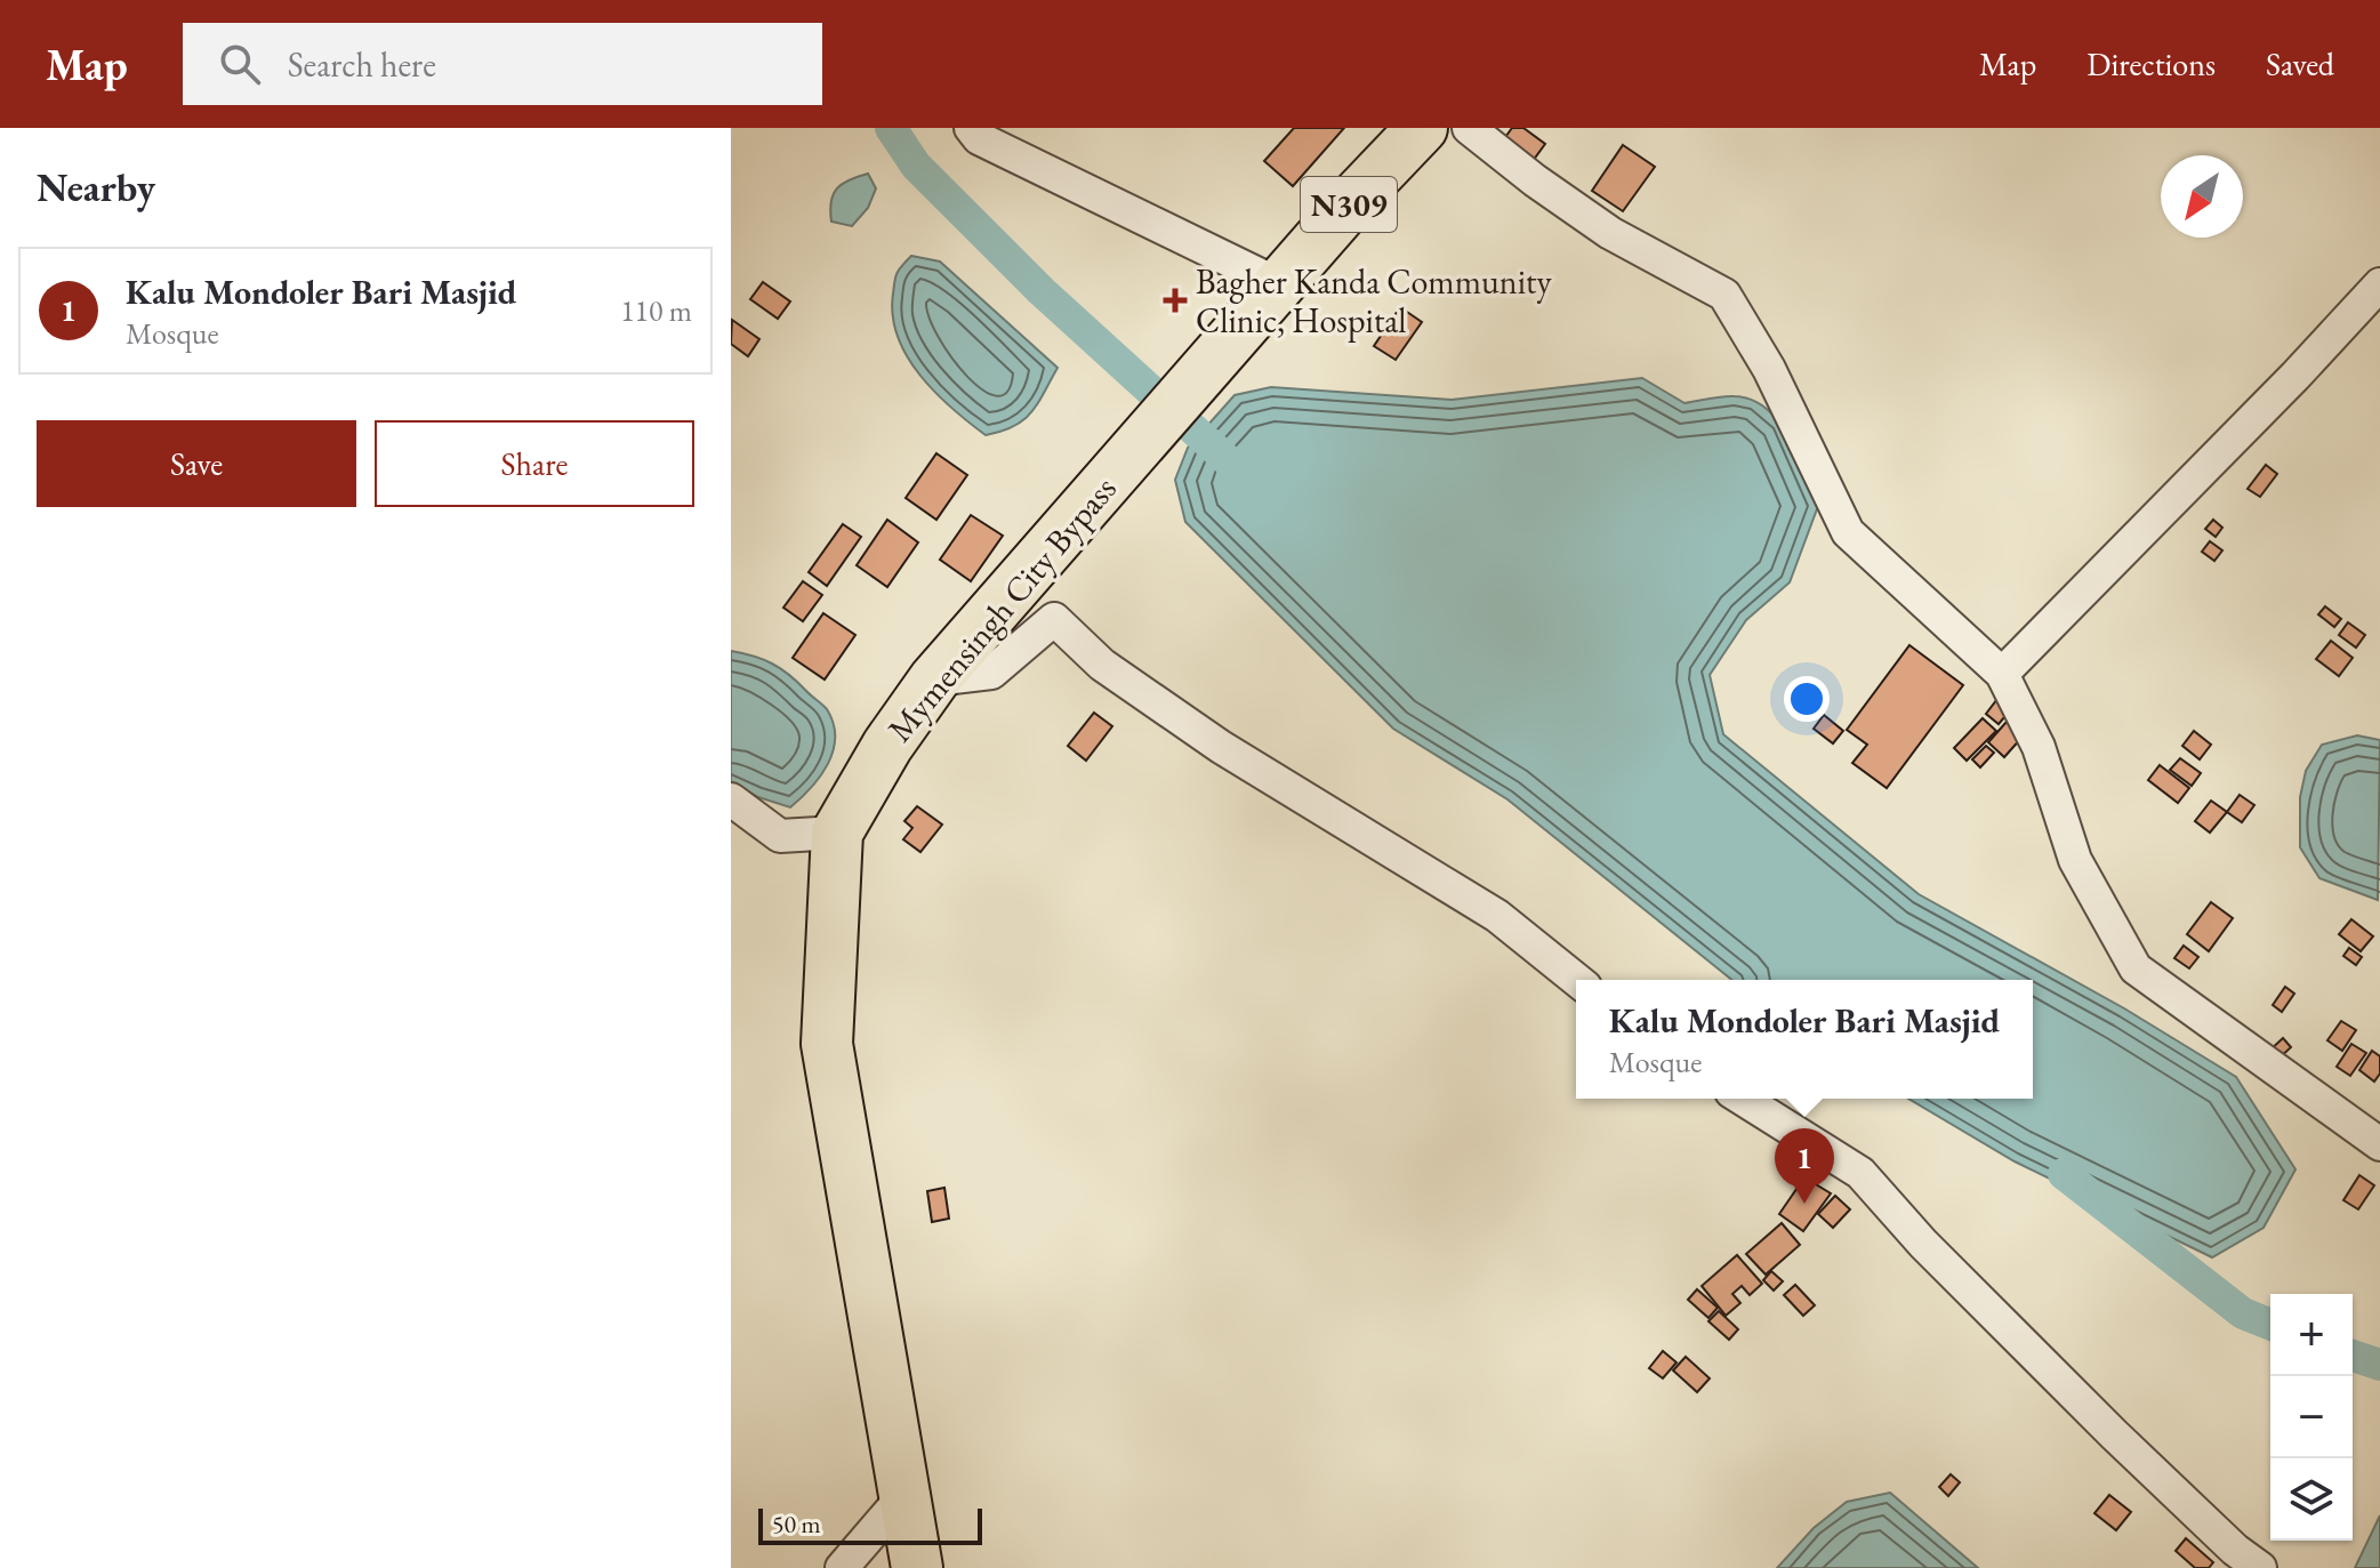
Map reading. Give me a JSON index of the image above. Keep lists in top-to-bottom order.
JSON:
{
  "streets": {
    "highway": ["N309", "Mymensingh City Bypass"]
  },
  "places": {
    "health": ["Bagher Kanda Community Clinic, Hospital"]
  },
  "scale_bar": "50 m",
  "north": "bottom left",
  "page": {
    "header": "Map",
    "search": "Search here",
    "nav": ["Map", "Directions", "Saved"],
    "heading": "Nearby",
    "list": [
      {
        "mark": "1",
        "name": "Kalu Mondoler Bari Masjid",
        "note": "Mosque",
        "value": "110 m"
      }
    ],
    "buttons": ["Save", "Share"],
    "popup": ["Kalu Mondoler Bari Masjid", "Mosque"],
    "pins": "1",
    "map_buttons": ["+", "−"],
    "scale": "50 m"
  }
}
